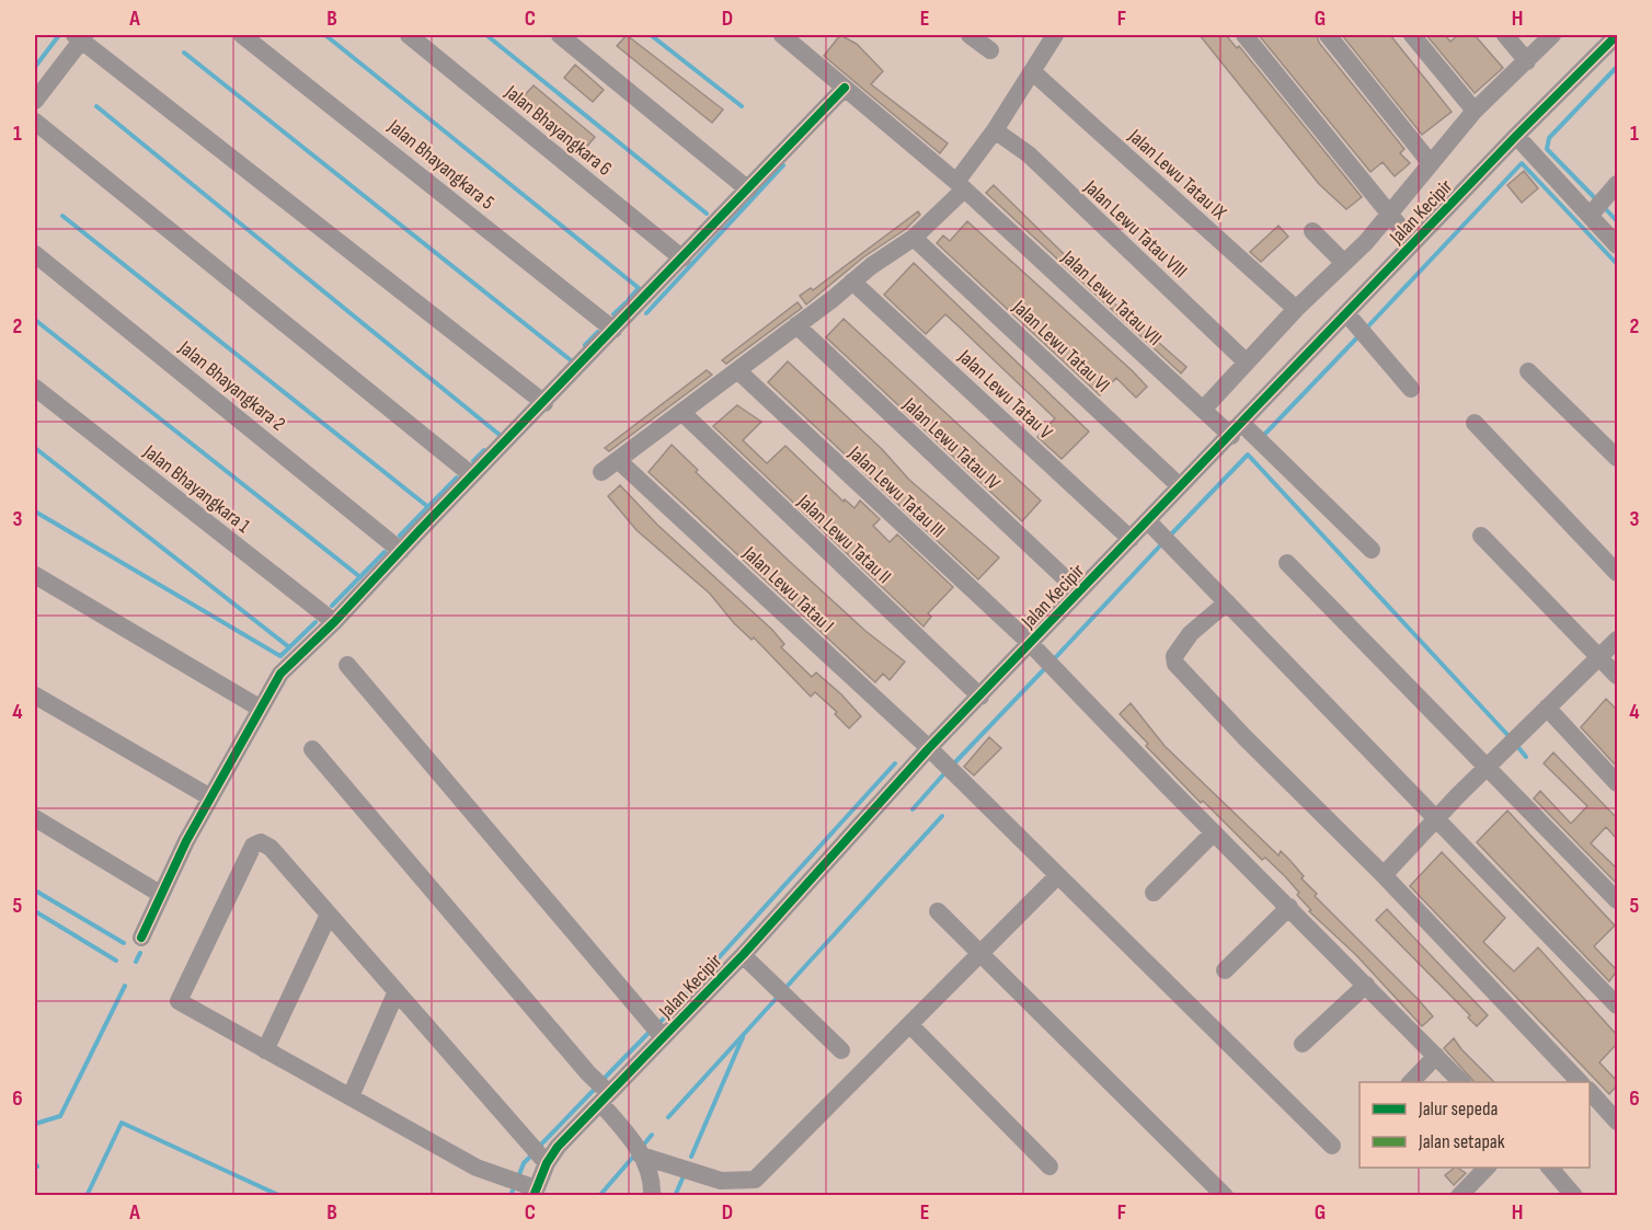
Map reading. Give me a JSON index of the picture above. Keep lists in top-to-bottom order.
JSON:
{
  "streets": {
    "street": [
      "Jalan Bhayangkara 6",
      "Jalan Bhayangkara 5",
      "Jalan Lewu Tatau IX",
      "Jalan Kecipir",
      "Jalan Lewu Tatau VIII",
      "Jalan Lewu Tatau VII",
      "Jalan Lewu Tatau VI",
      "Jalan Bhayangkara 2",
      "Jalan Lewu Tatau V",
      "Jalan Lewu Tatau IV",
      "Jalan Bhayangkara 1",
      "Jalan Lewu Tatau III",
      "Jalan Lewu Tatau II",
      "Jalan Lewu Tatau I"
    ]
  },
  "crossings": [
    ["Jalan Kecipir", "Jalan Lewu Tatau VII"],
    ["Jalan Kecipir", "Jalan Lewu Tatau VI"],
    ["Jalan Kecipir", "Jalan Lewu Tatau V"],
    ["Jalan Kecipir", "Jalan Lewu Tatau IV"],
    ["Jalan Kecipir", "Jalan Lewu Tatau III"],
    ["Jalan Kecipir", "Jalan Lewu Tatau II"],
    ["Jalan Kecipir", "Jalan Lewu Tatau I"]
  ],
  "legend": ["Jalur sepeda", "Jalan setapak"],
  "grid": {
    "columns": [
      "A",
      "B",
      "C",
      "D",
      "E",
      "F",
      "G",
      "H"
    ],
    "rows": [
      "1",
      "2",
      "3",
      "4",
      "5",
      "6"
    ]
  }
}
